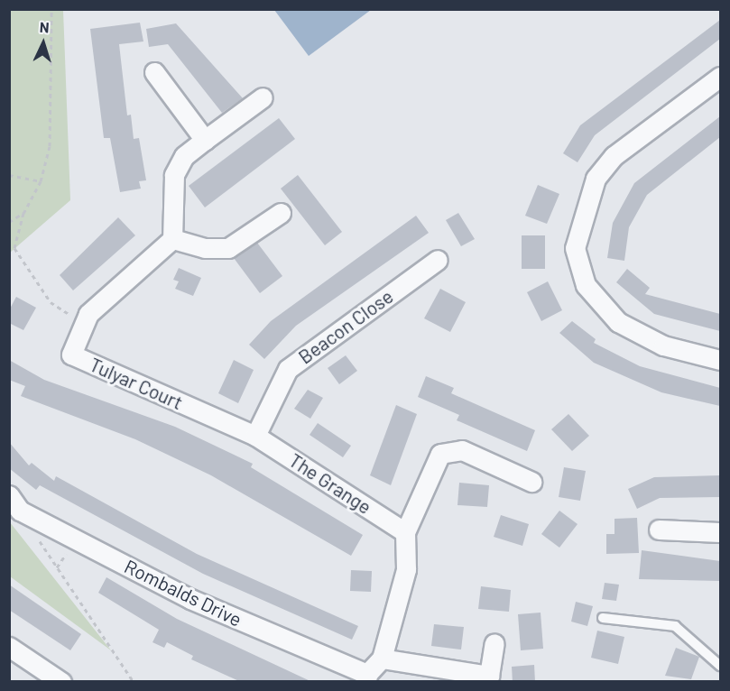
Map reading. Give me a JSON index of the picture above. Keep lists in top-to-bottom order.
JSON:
{
  "streets": {
    "street": [
      "Beacon Close",
      "Tulyar Court",
      "The Grange",
      "Rombalds Drive"
    ]
  },
  "crossings": [
    ["Beacon Close", "Tulyar Court"],
    ["Beacon Close", "The Grange"],
    ["Tulyar Court", "The Grange"]
  ],
  "north": "top"
}
